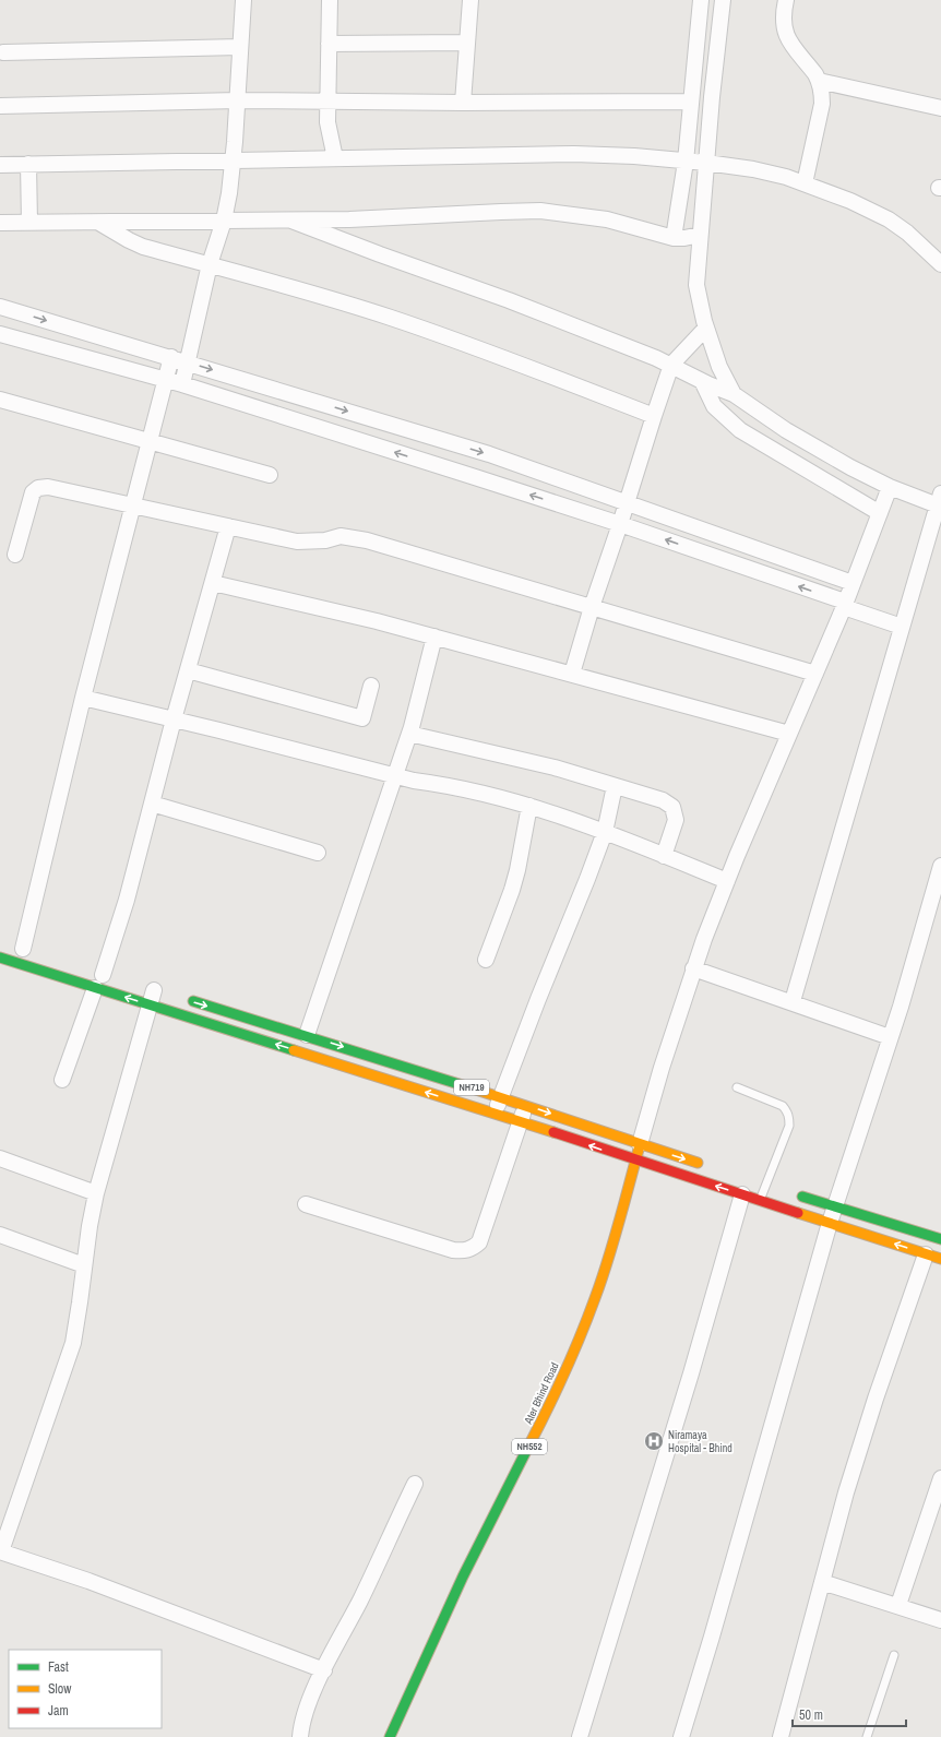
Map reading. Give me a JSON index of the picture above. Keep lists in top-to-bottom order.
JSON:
{
  "streets": {
    "highway": ["NH719", "Ater Bhind Road", "NH552"]
  },
  "crossings": [
    ["NH719", "Ater Bhind Road"]
  ],
  "places": {
    "hospital": ["Niramaya Hospital - Bhind"]
  },
  "legend": ["Fast", "Slow", "Jam"],
  "scale_bar": "50 m"
}
